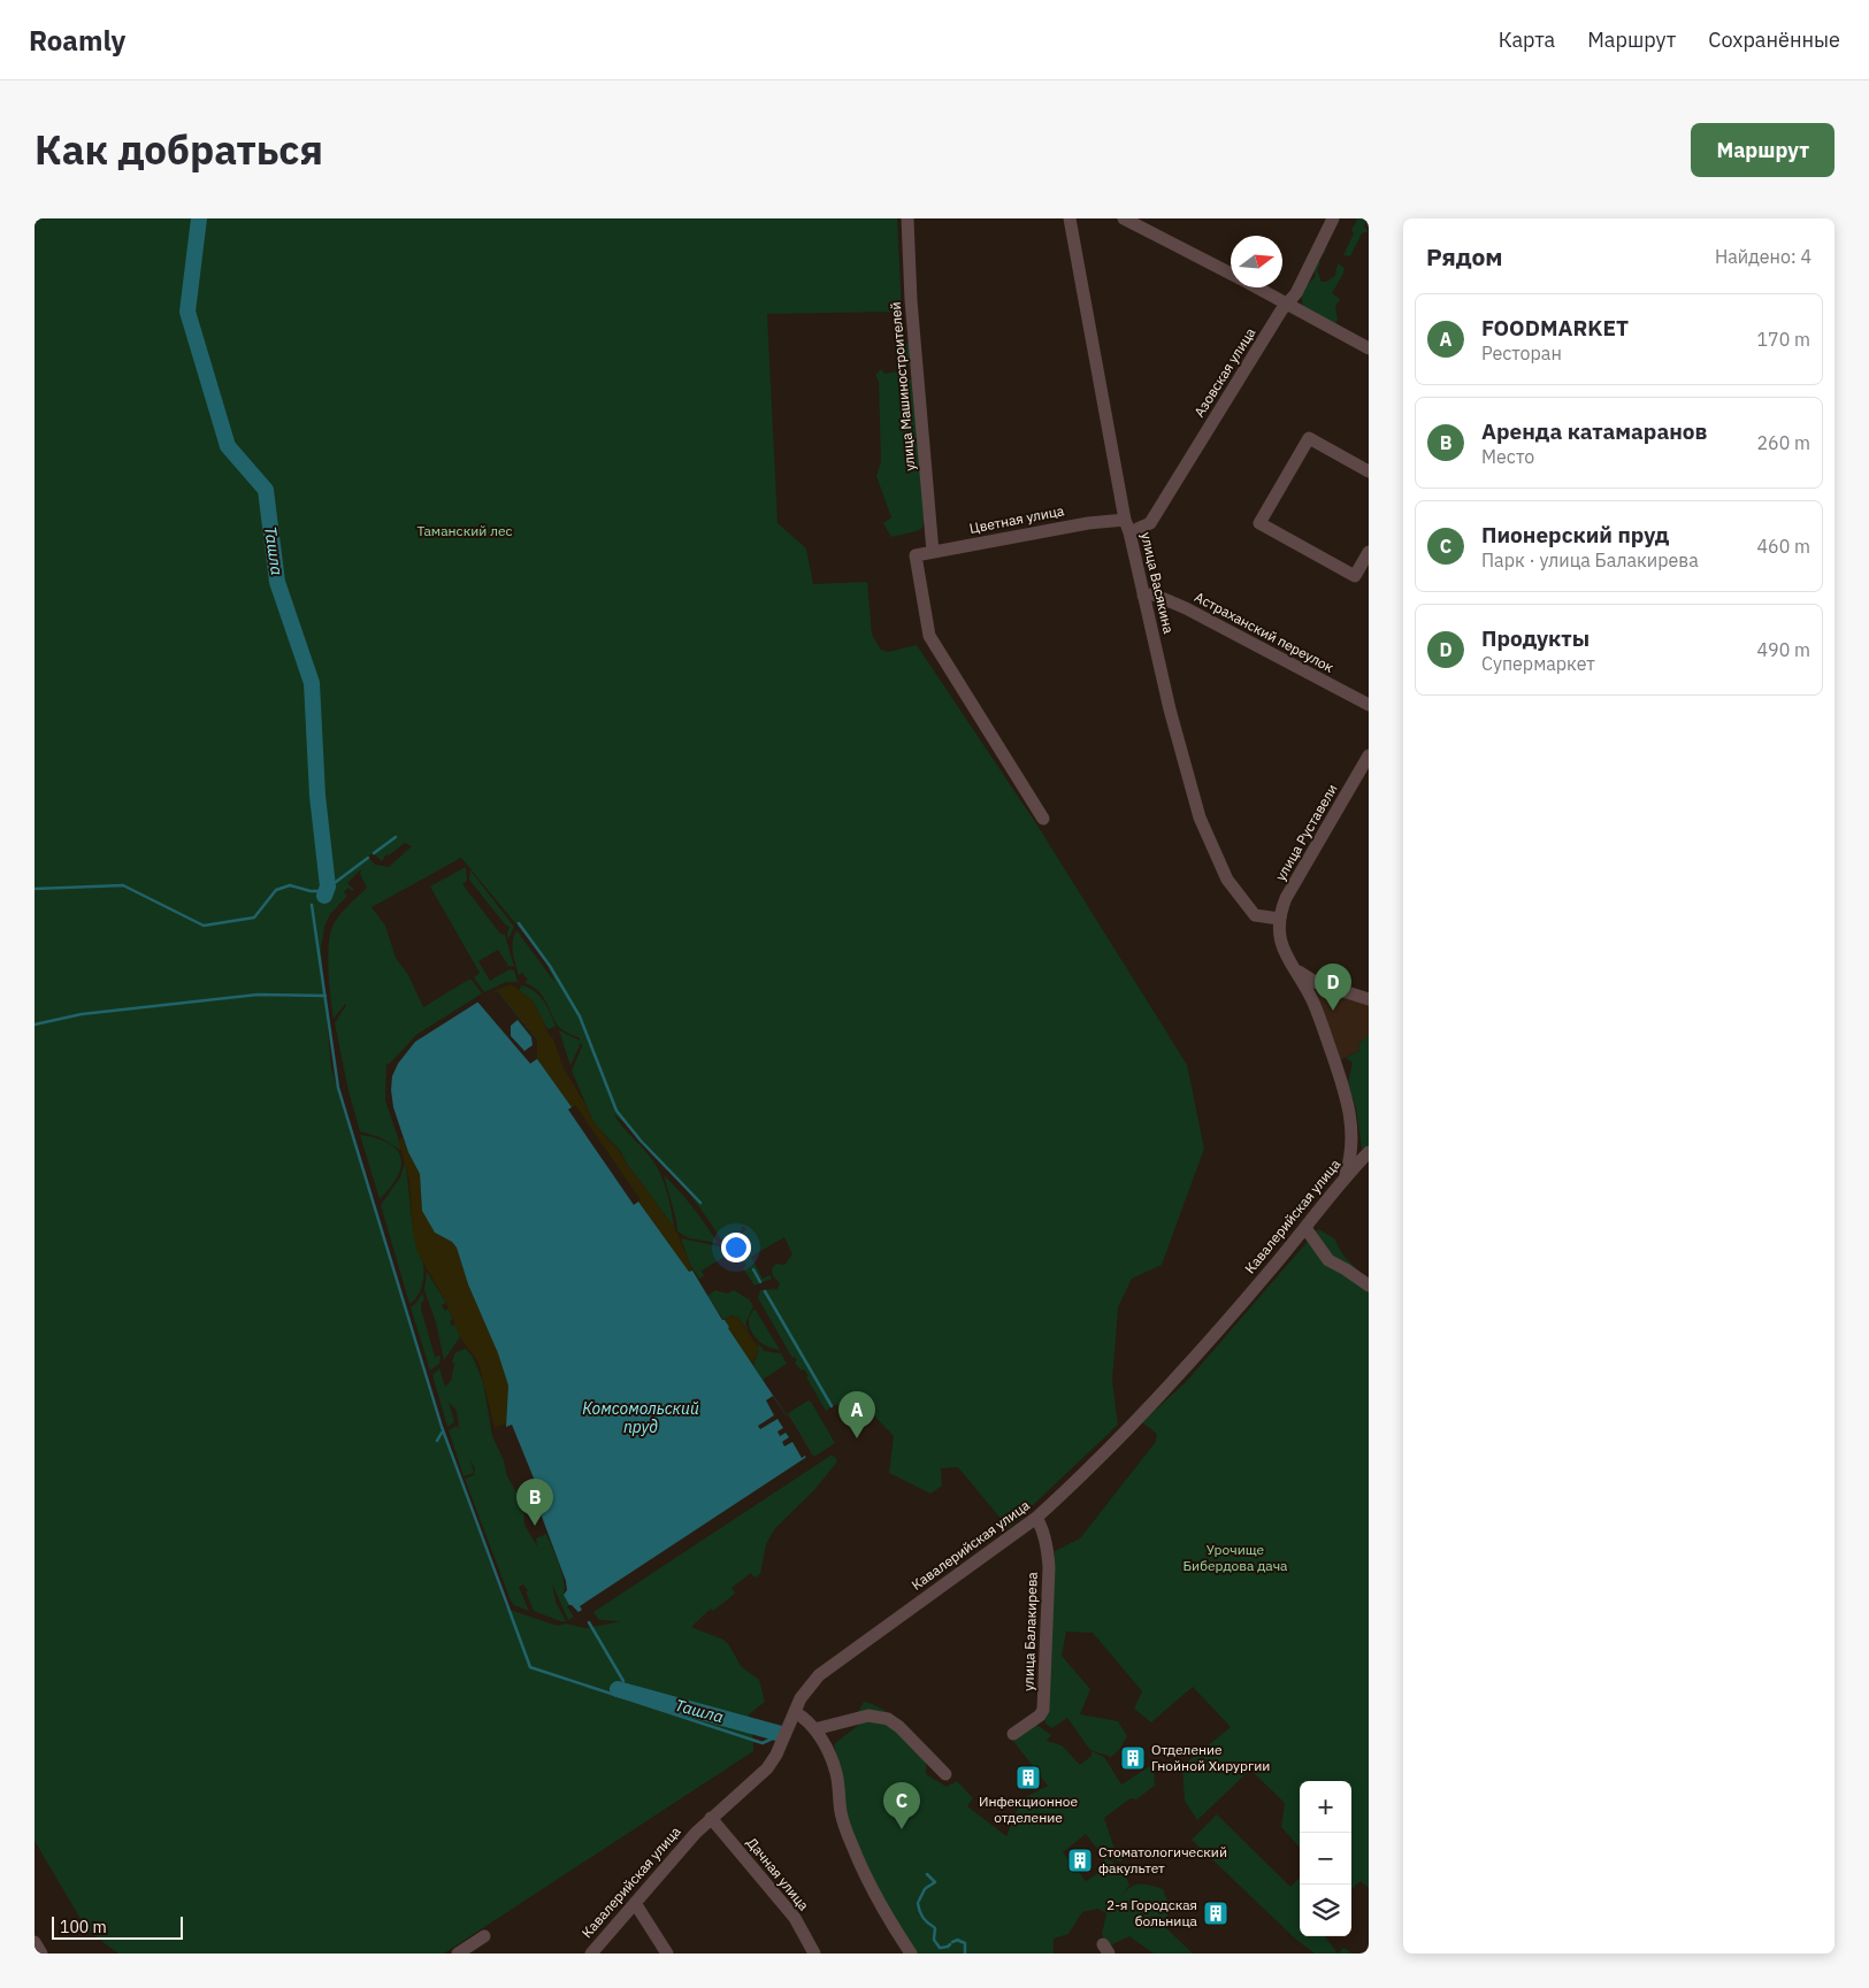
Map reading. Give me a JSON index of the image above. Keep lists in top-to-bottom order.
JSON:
{
  "streets": {
    "street": [
      "Азовская улица",
      "улица Машиностроителей",
      "Цветная улица",
      "улица Васякина",
      "Астраханский переулок",
      "улица Руставели",
      "Кавалерийская улица",
      "улица Балакирева",
      "Дачная улица"
    ]
  },
  "crossings": [
    ["Азовская улица", "улица Васякина"],
    ["улица Машиностроителей", "Цветная улица"],
    ["Цветная улица", "улица Васякина"],
    ["улица Васякина", "Астраханский переулок"],
    ["улица Васякина", "улица Руставели"],
    ["Кавалерийская улица", "улица Балакирева"],
    ["Кавалерийская улица", "Дачная улица"]
  ],
  "water": ["Ташла", "Комсомольский пруд"],
  "parks": ["Таманский лес", "Урочище Бибердова дача"],
  "places": {
    "building": [
      "Отделение Гнойной Хирургии",
      "Инфекционное отделение",
      "Стоматологический факультет",
      "2-я Городская больница"
    ]
  },
  "scale_bar": "100 m",
  "north": "right",
  "page": {
    "header": "Roamly",
    "nav": ["Карта", "Маршрут", "Сохранённые"],
    "title": "Как добраться",
    "buttons": "Маршрут",
    "heading": ["Рядом", "Найдено: 4"],
    "list": [
      {
        "mark": "A",
        "name": "FOODMARKET",
        "note": "Ресторан",
        "value": "170 m"
      },
      {
        "mark": "B",
        "name": "Аренда катамаранов",
        "note": "Место",
        "value": "260 m"
      },
      {
        "mark": "C",
        "name": "Пионерский пруд",
        "note": "Парк · улица Балакирева",
        "value": "460 m"
      },
      {
        "mark": "D",
        "name": "Продукты",
        "note": "Супермаркет",
        "value": "490 m"
      }
    ],
    "pins": [
      "D",
      "A",
      "B",
      "C"
    ],
    "map_buttons": ["+", "−"],
    "scale": "100 m"
  }
}
